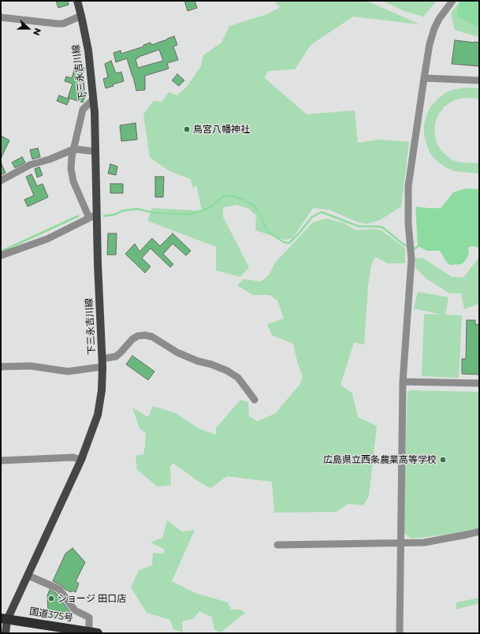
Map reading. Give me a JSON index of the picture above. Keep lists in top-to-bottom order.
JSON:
{
  "streets": {
    "highway": ["国道375号"],
    "main road": ["下三永吉川線"]
  },
  "crossings": [
    ["下三永吉川線", "国道375号"]
  ],
  "places": ["鳥宮八幡神社", "広島県立西条農業高等学校", "ショージ 田口店"],
  "north": "right"
}
